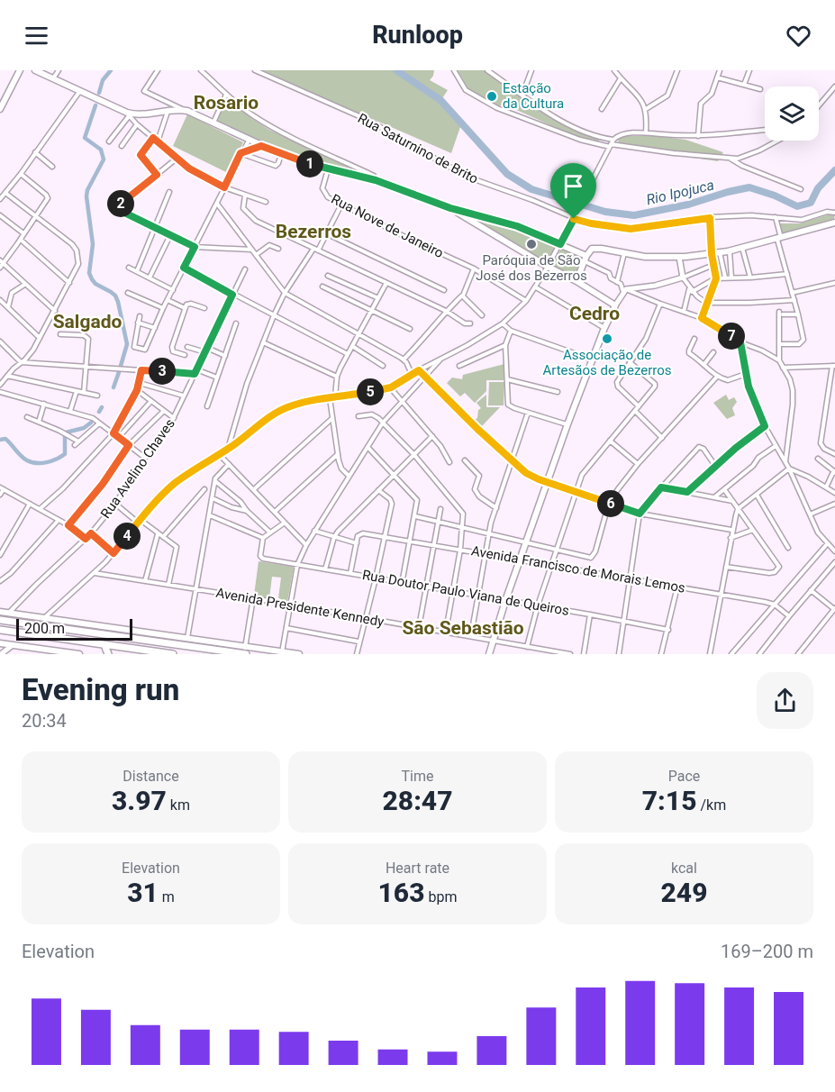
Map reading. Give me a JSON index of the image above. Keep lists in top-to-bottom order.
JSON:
{
  "streets": {
    "street": [
      "Rua Saturnino de Brito",
      "Rua Nove de Janeiro",
      "Rua Avelino Chaves",
      "Avenida Francisco de Morais Lemos",
      "Rua Doutor Paulo Viana de Queiros",
      "Avenida Presidente Kennedy"
    ]
  },
  "districts": [
    "Rosario",
    "Bezerros",
    "Cedro",
    "Salgado",
    "São Sebastião"
  ],
  "water": ["Rio Ipojuca"],
  "places": ["Estação da Cultura", "Paróquia de São José dos Bezerros", "Associação de Artesãos de Bezerros"],
  "scale_bar": "200 m",
  "page": {
    "header": "Runloop",
    "pins": [
      "1",
      "2",
      "7",
      "3",
      "5",
      "6",
      "4"
    ],
    "scale": "200 m",
    "heading": ["Evening run", "20:34"],
    "stats": [
      ["Distance", "3.97 km"],
      ["Time", "28:47"],
      ["Pace", "7:15 /km"],
      ["Elevation", "31 m"],
      ["Heart rate", "163 bpm"],
      ["kcal", "249"]
    ],
    "chart": ["Elevation", "169–200 m"]
  }
}
